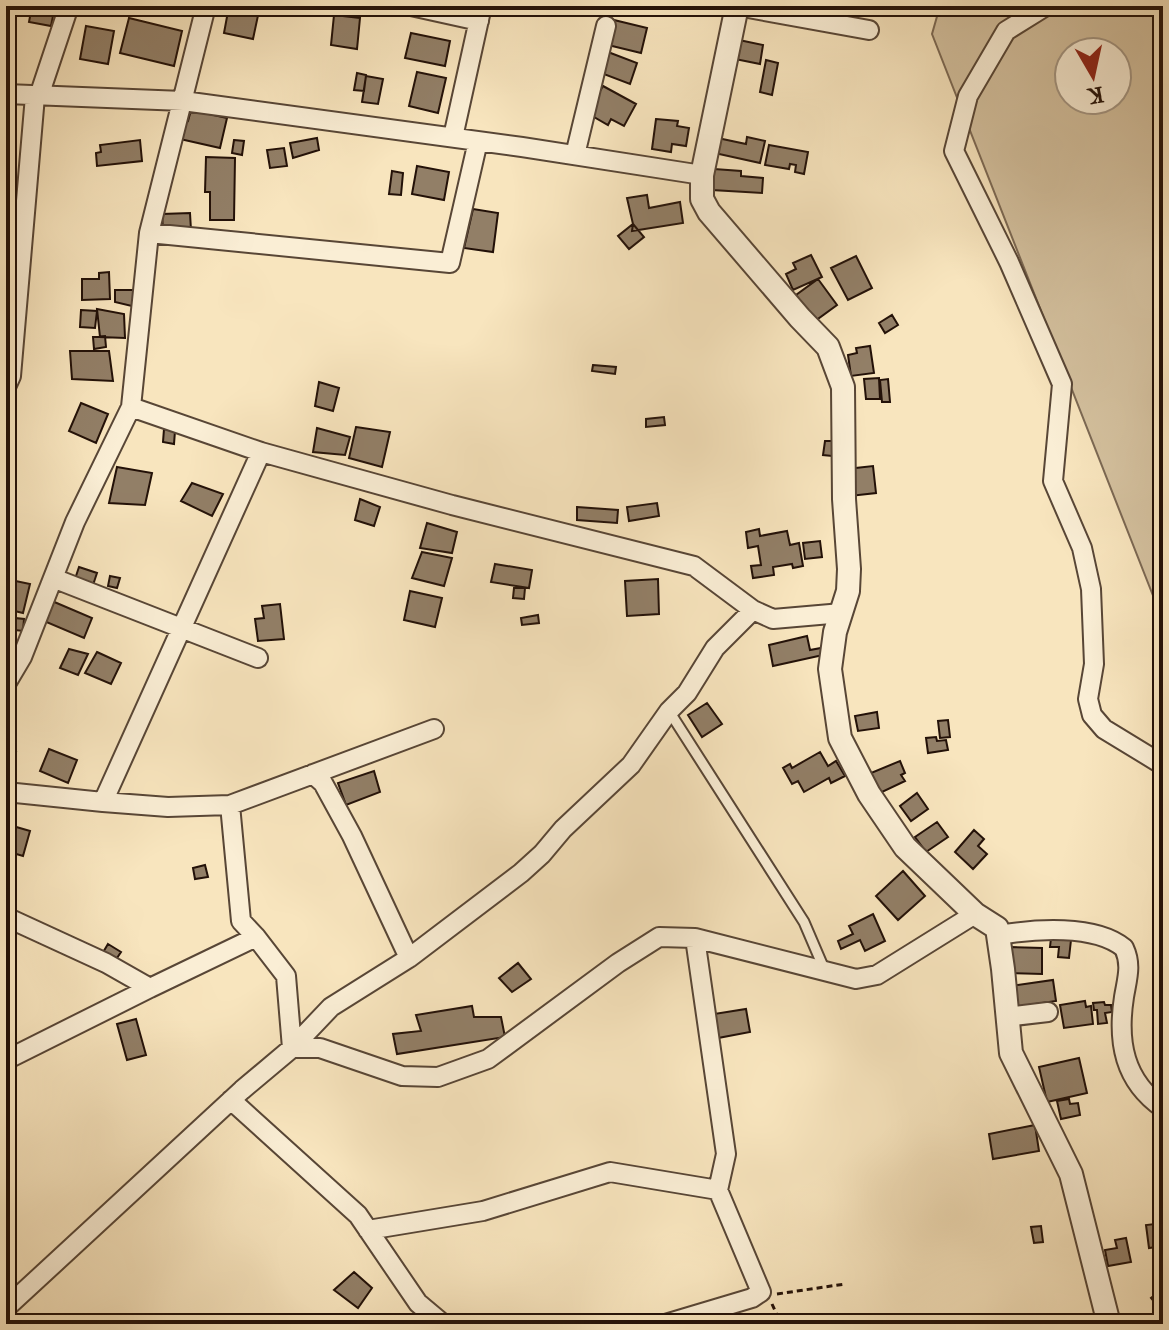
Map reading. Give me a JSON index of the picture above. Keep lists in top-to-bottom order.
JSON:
{
  "north": "bottom"
}
